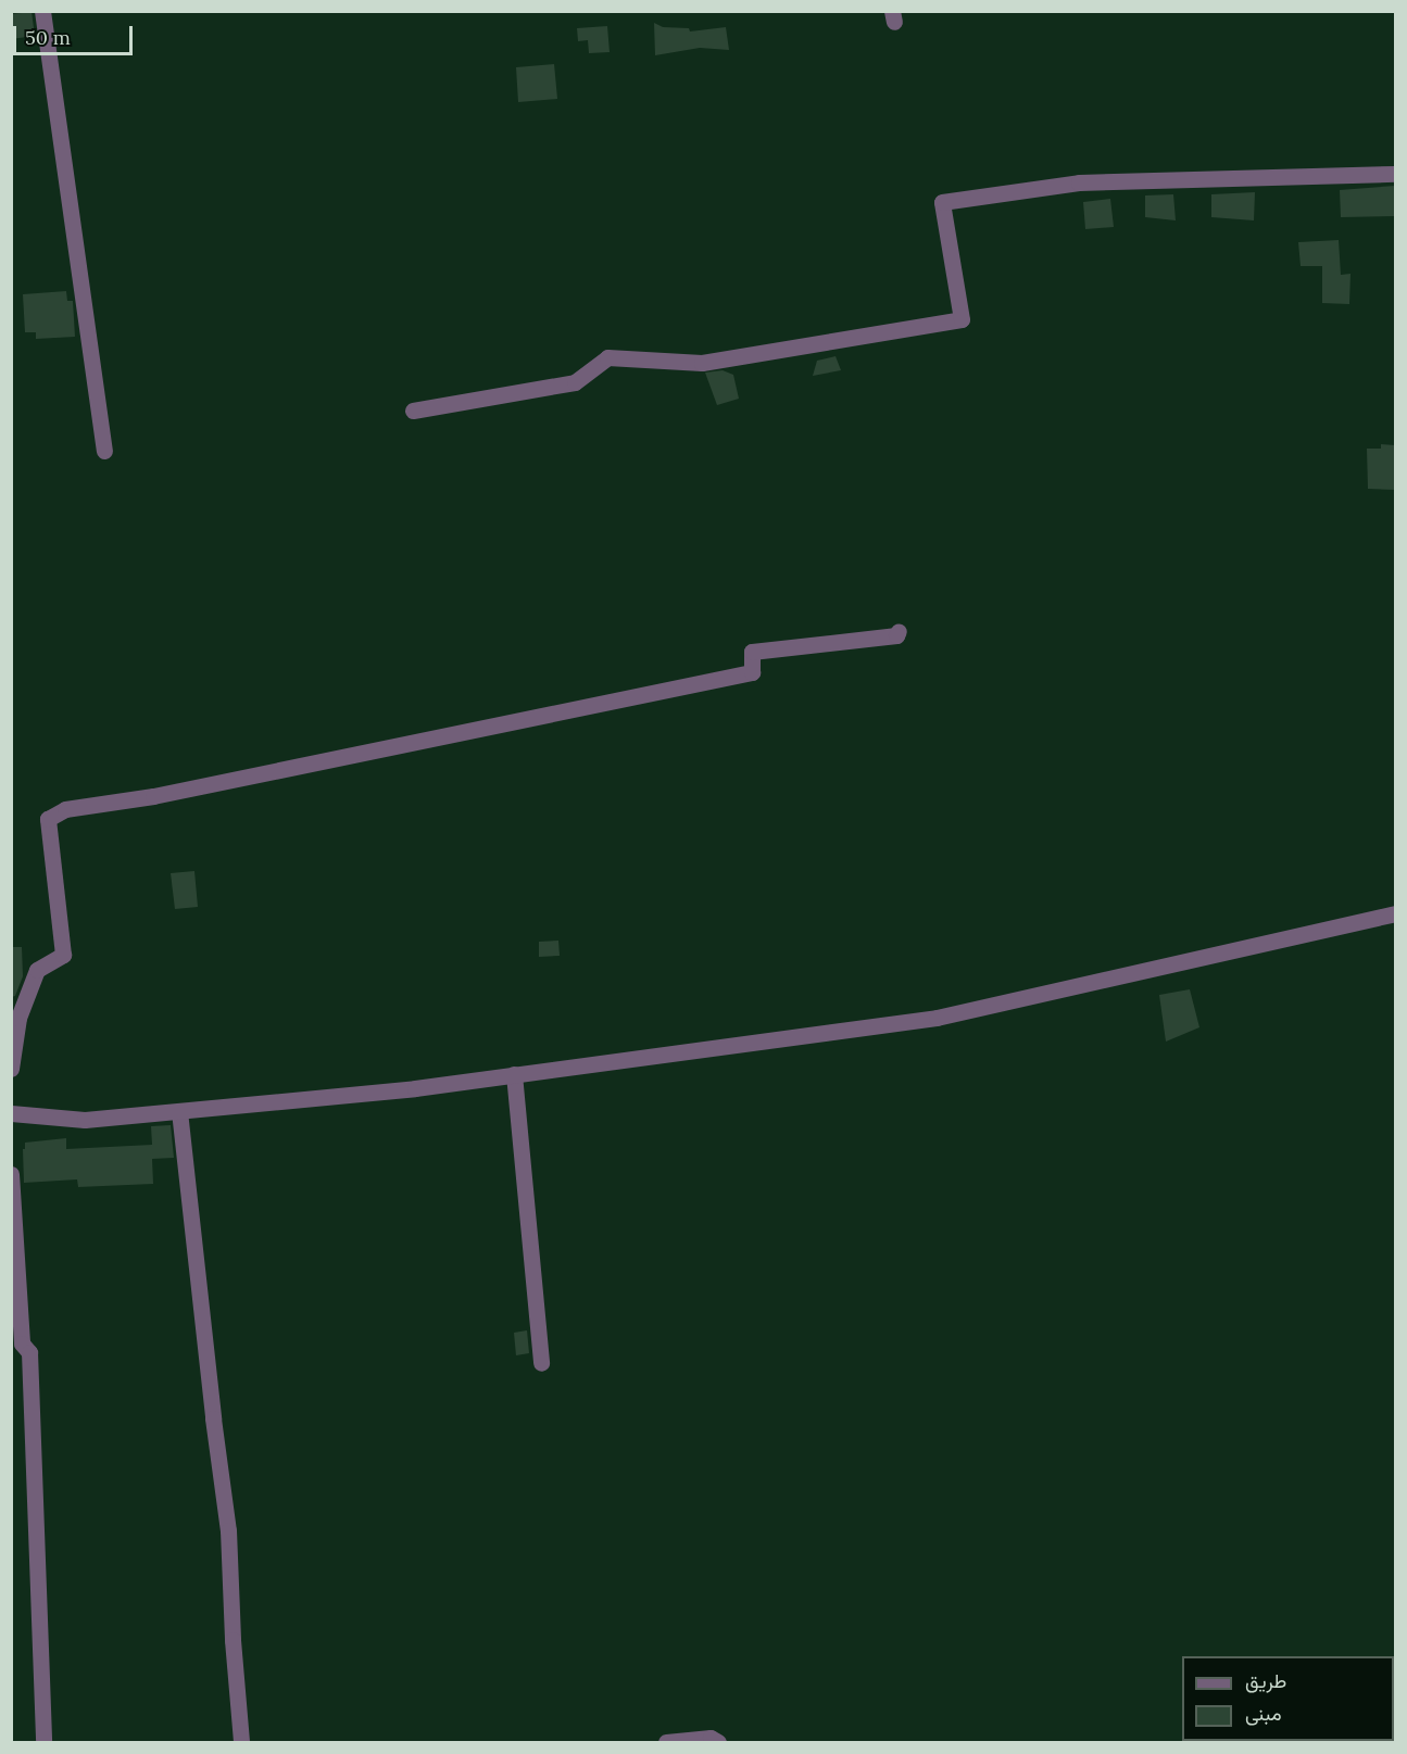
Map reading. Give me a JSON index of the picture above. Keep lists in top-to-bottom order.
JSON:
{
  "legend": ["طريق", "مبنى"],
  "scale_bar": "50 m"
}
